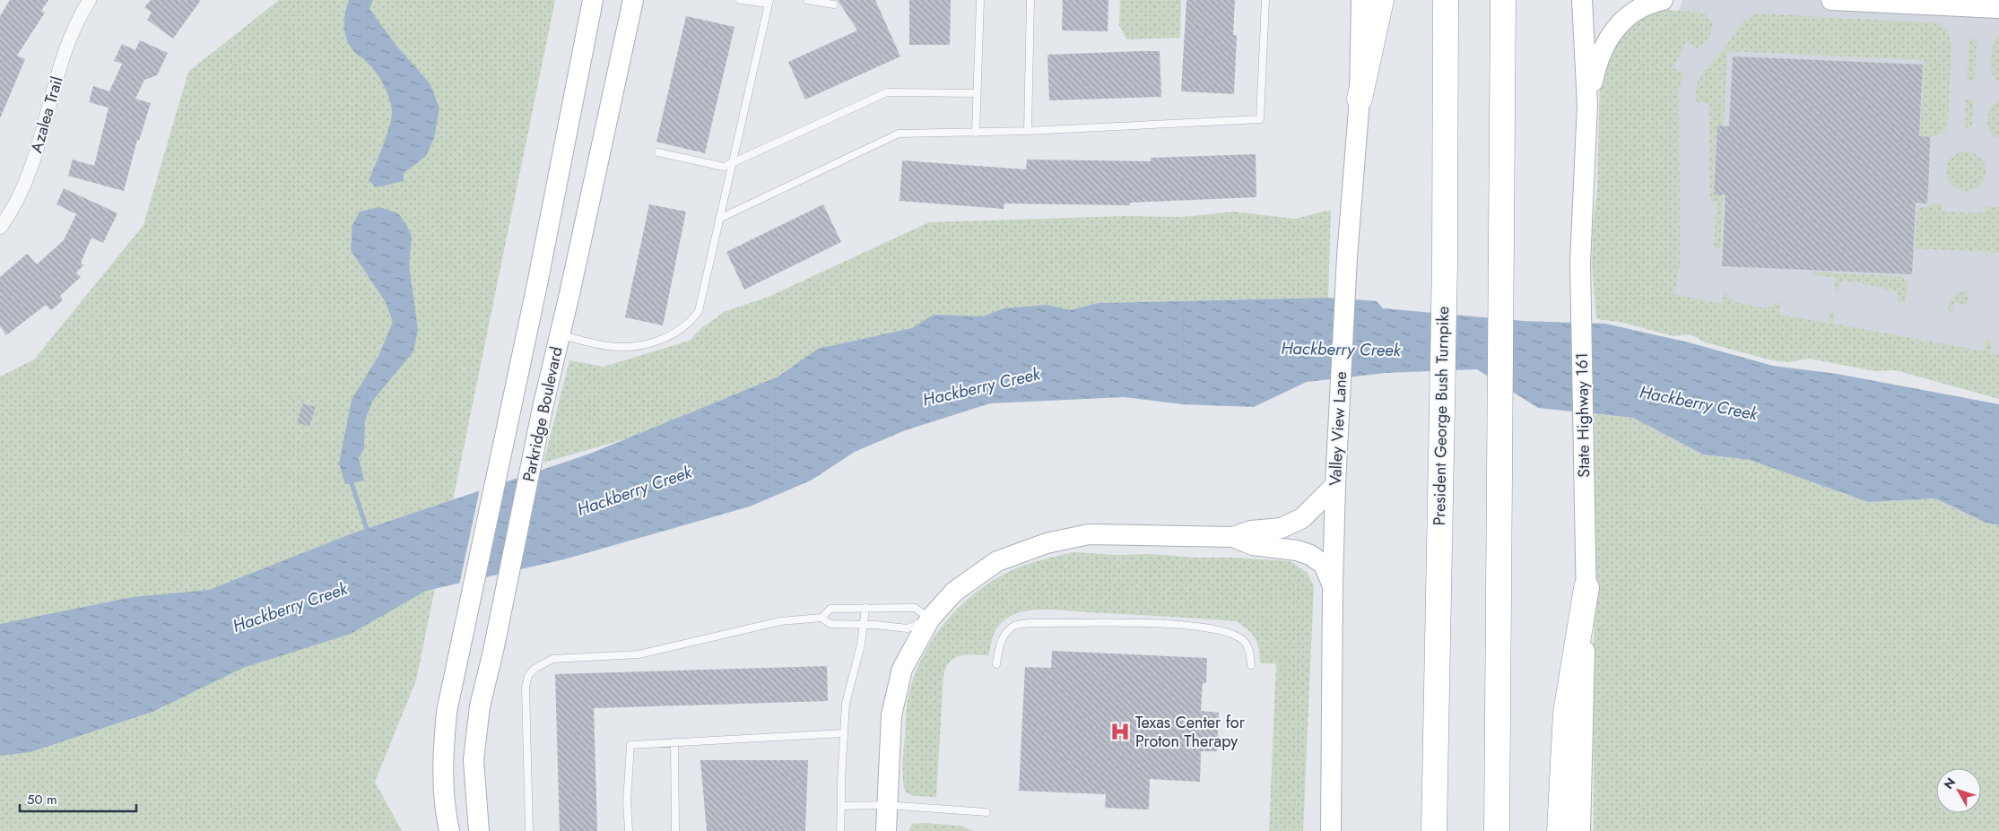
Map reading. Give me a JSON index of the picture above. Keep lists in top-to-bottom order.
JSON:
{
  "streets": {
    "highway": ["President George Bush Turnpike"],
    "main road": ["Parkridge Boulevard", "State Highway 161", "Valley View Lane"],
    "street": ["Azalea Trail"]
  },
  "water": ["Hackberry Creek"],
  "places": {
    "hospital": ["Texas Center for Proton Therapy"]
  },
  "scale_bar": "50 m",
  "north": "top left"
}
